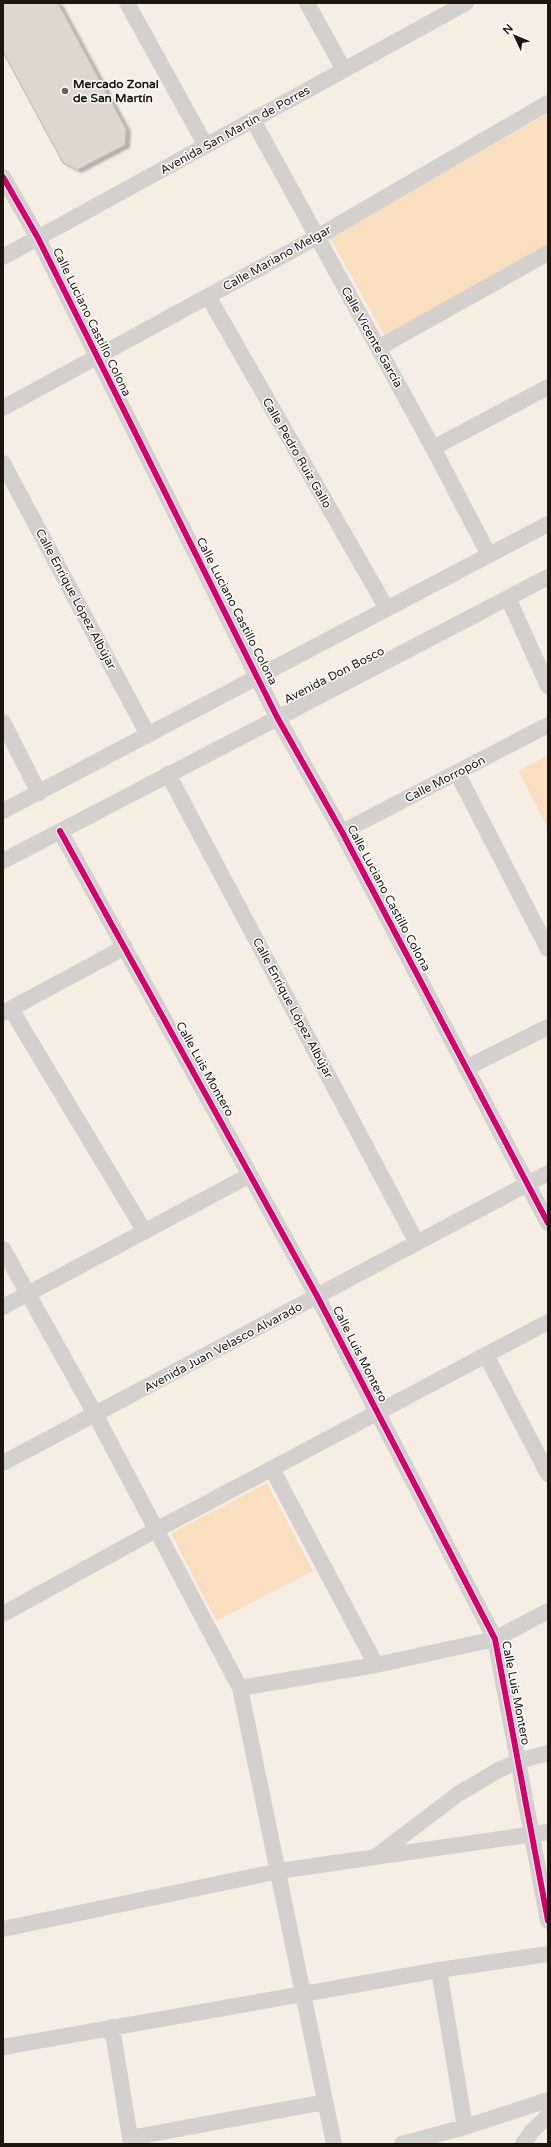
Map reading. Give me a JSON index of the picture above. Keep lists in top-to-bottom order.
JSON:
{
  "streets": {
    "street": [
      "Avenida San Martín de Porres",
      "Calle Mariano Melgar",
      "Calle Luciano Castillo Colona",
      "Calle Vicente García",
      "Calle Pedro Ruiz Gallo",
      "Calle Enrique López Albújar",
      "Avenida Don Bosco",
      "Calle Morropón",
      "Calle Luis Montero",
      "Avenida Juan Velasco Alvarado"
    ]
  },
  "crossings": [
    ["Avenida San Martín de Porres", "Calle Luciano Castillo Colona"],
    ["Avenida San Martín de Porres", "Calle Vicente García"],
    ["Calle Mariano Melgar", "Calle Luciano Castillo Colona"],
    ["Calle Mariano Melgar", "Calle Vicente García"],
    ["Calle Mariano Melgar", "Calle Pedro Ruiz Gallo"],
    ["Calle Luciano Castillo Colona", "Avenida Don Bosco"],
    ["Calle Luciano Castillo Colona", "Calle Morropón"],
    ["Calle Luciano Castillo Colona", "Avenida Juan Velasco Alvarado"],
    ["Calle Enrique López Albújar", "Avenida Don Bosco"],
    ["Calle Enrique López Albújar", "Avenida Juan Velasco Alvarado"],
    ["Avenida Don Bosco", "Calle Luis Montero"],
    ["Calle Luis Montero", "Avenida Juan Velasco Alvarado"]
  ],
  "places": ["Mercado Zonal de San Martín"],
  "north": "top left"
}
